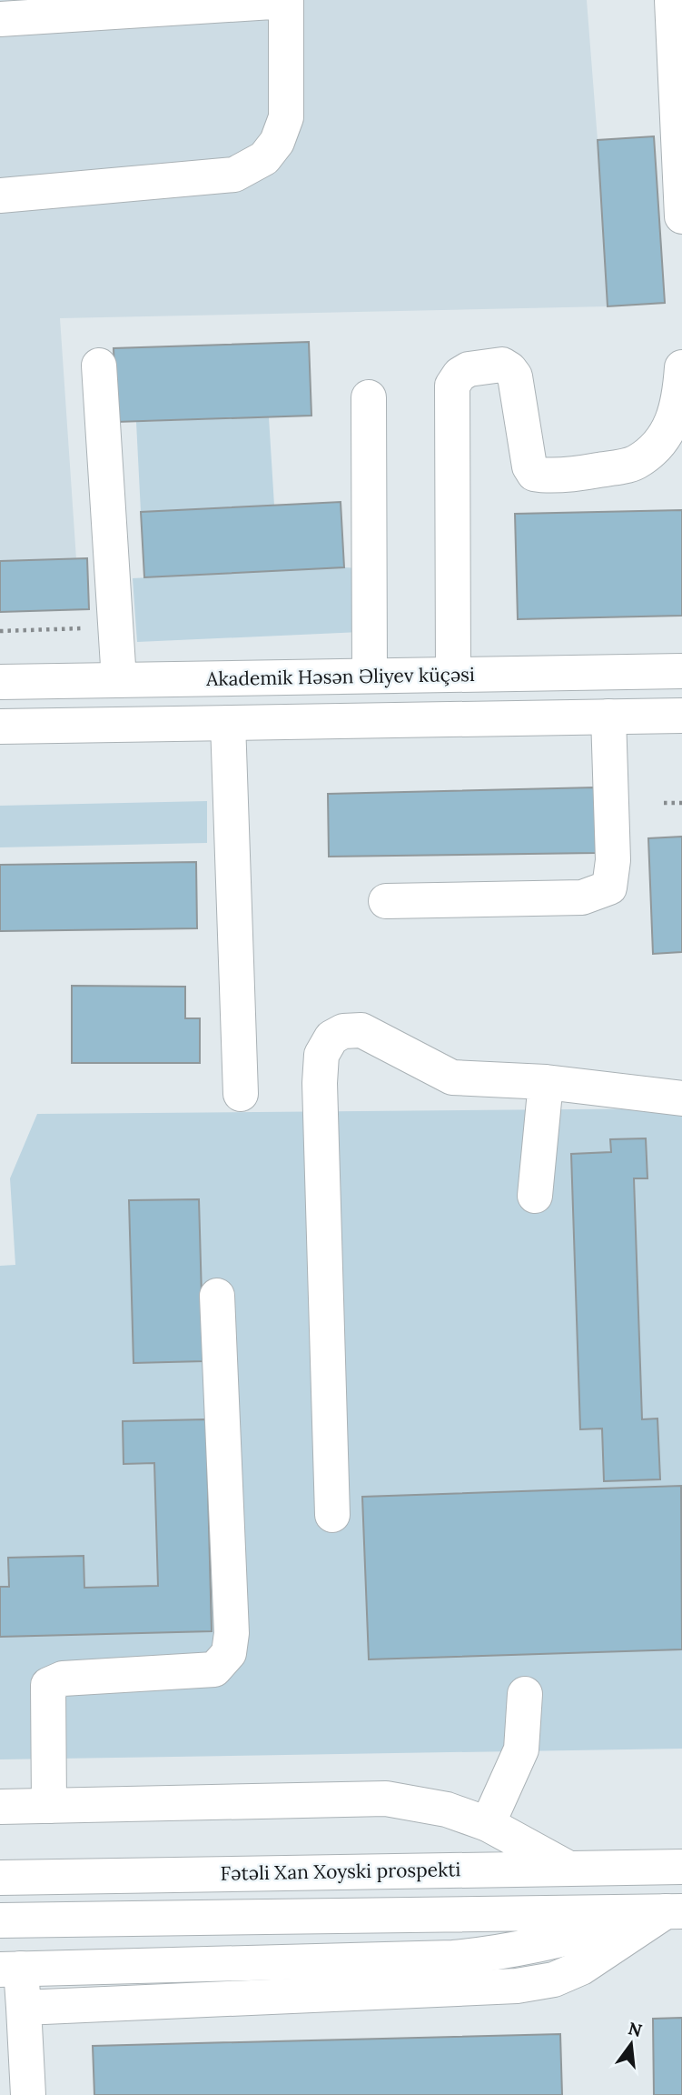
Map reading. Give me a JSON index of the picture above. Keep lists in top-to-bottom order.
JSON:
{
  "streets": {
    "main road": ["Akademik Həsən Əliyev küçəsi", "Fətəli Xan Xoyski prospekti"]
  },
  "north": "top"
}
